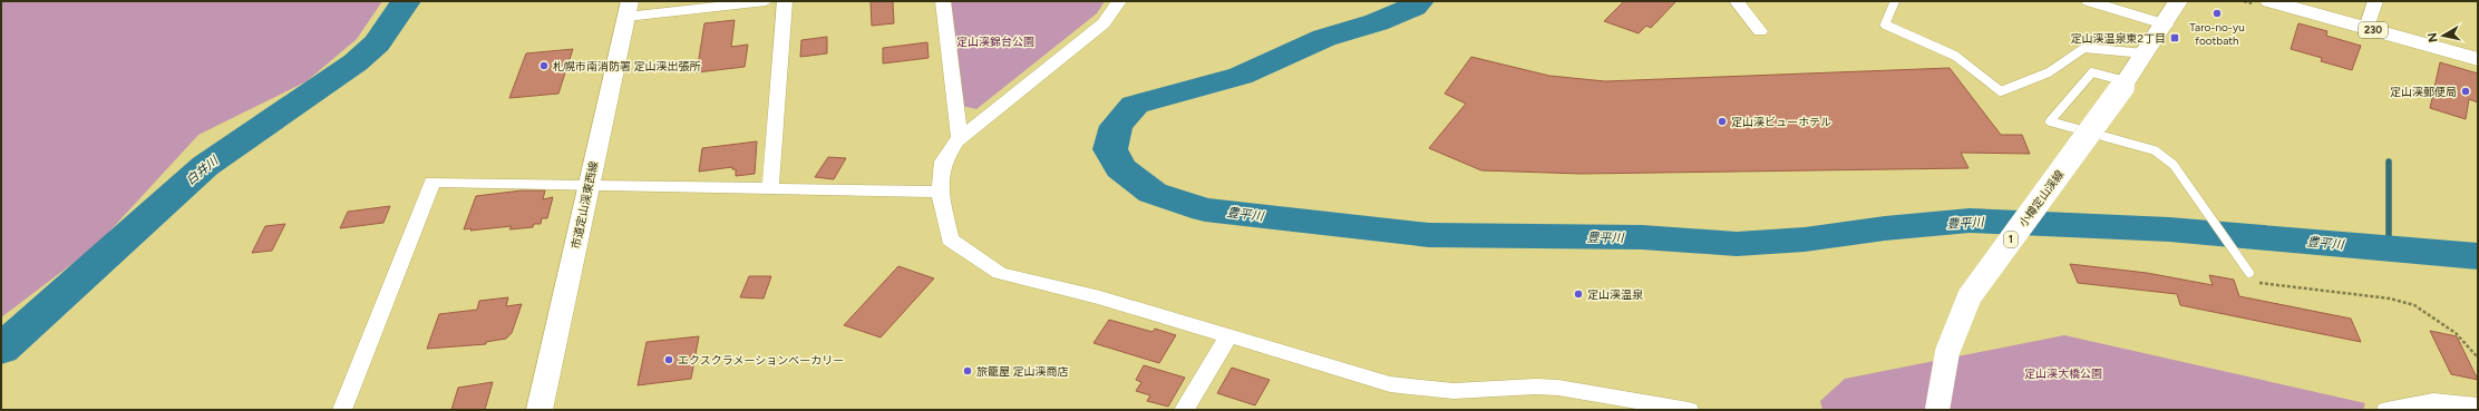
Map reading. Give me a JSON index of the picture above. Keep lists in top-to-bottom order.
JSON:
{
  "streets": {
    "main road": ["230", "小樽定山渓線", "1"],
    "street": ["市道定山渓東西線"]
  },
  "water": ["白井川", "豊平川"],
  "parks": ["定山渓錦台公園", "定山渓大橋公園"],
  "places": {
    "other": [
      "Taro-no-yu footbath",
      "札幌市南消防署 定山渓出張所",
      "定山渓郵便局",
      "定山渓ビューホテル",
      "定山渓温泉",
      "エクスクラメーションベーカリー",
      "旅籠屋 定山渓商店"
    ],
    "transit": ["定山渓温泉東2丁目"]
  },
  "north": "left"
}
